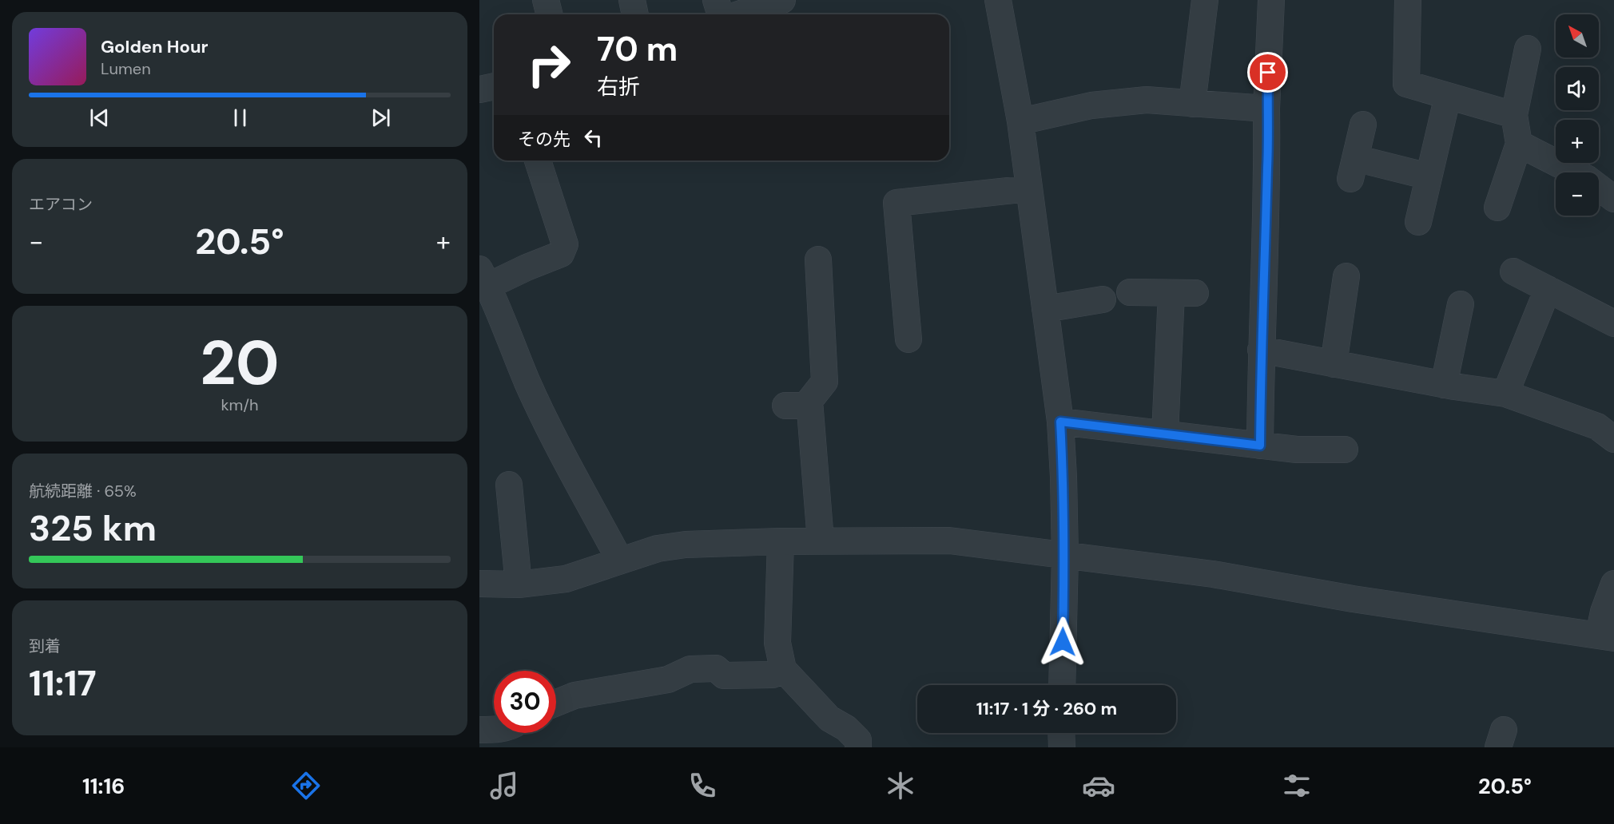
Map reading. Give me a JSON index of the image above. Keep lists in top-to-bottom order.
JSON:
{
  "north": "top left",
  "page": {
    "map_buttons": ["+", "−"],
    "turn": ["70 m", "右折"],
    "song": ["Golden Hour", "Lumen"],
    "then": "その先",
    "tile": [
      "エアコン",
      ["20", "km/h"],
      ["航続距離 · 65%", "325 km"],
      ["到着", "11:17"]
    ],
    "heat": ["−", "20.5°", "+"],
    "limit": "30",
    "trip": "11:17 · 1 分 · 260 m",
    "tabs": ["11:16", "20.5°"]
  }
}
